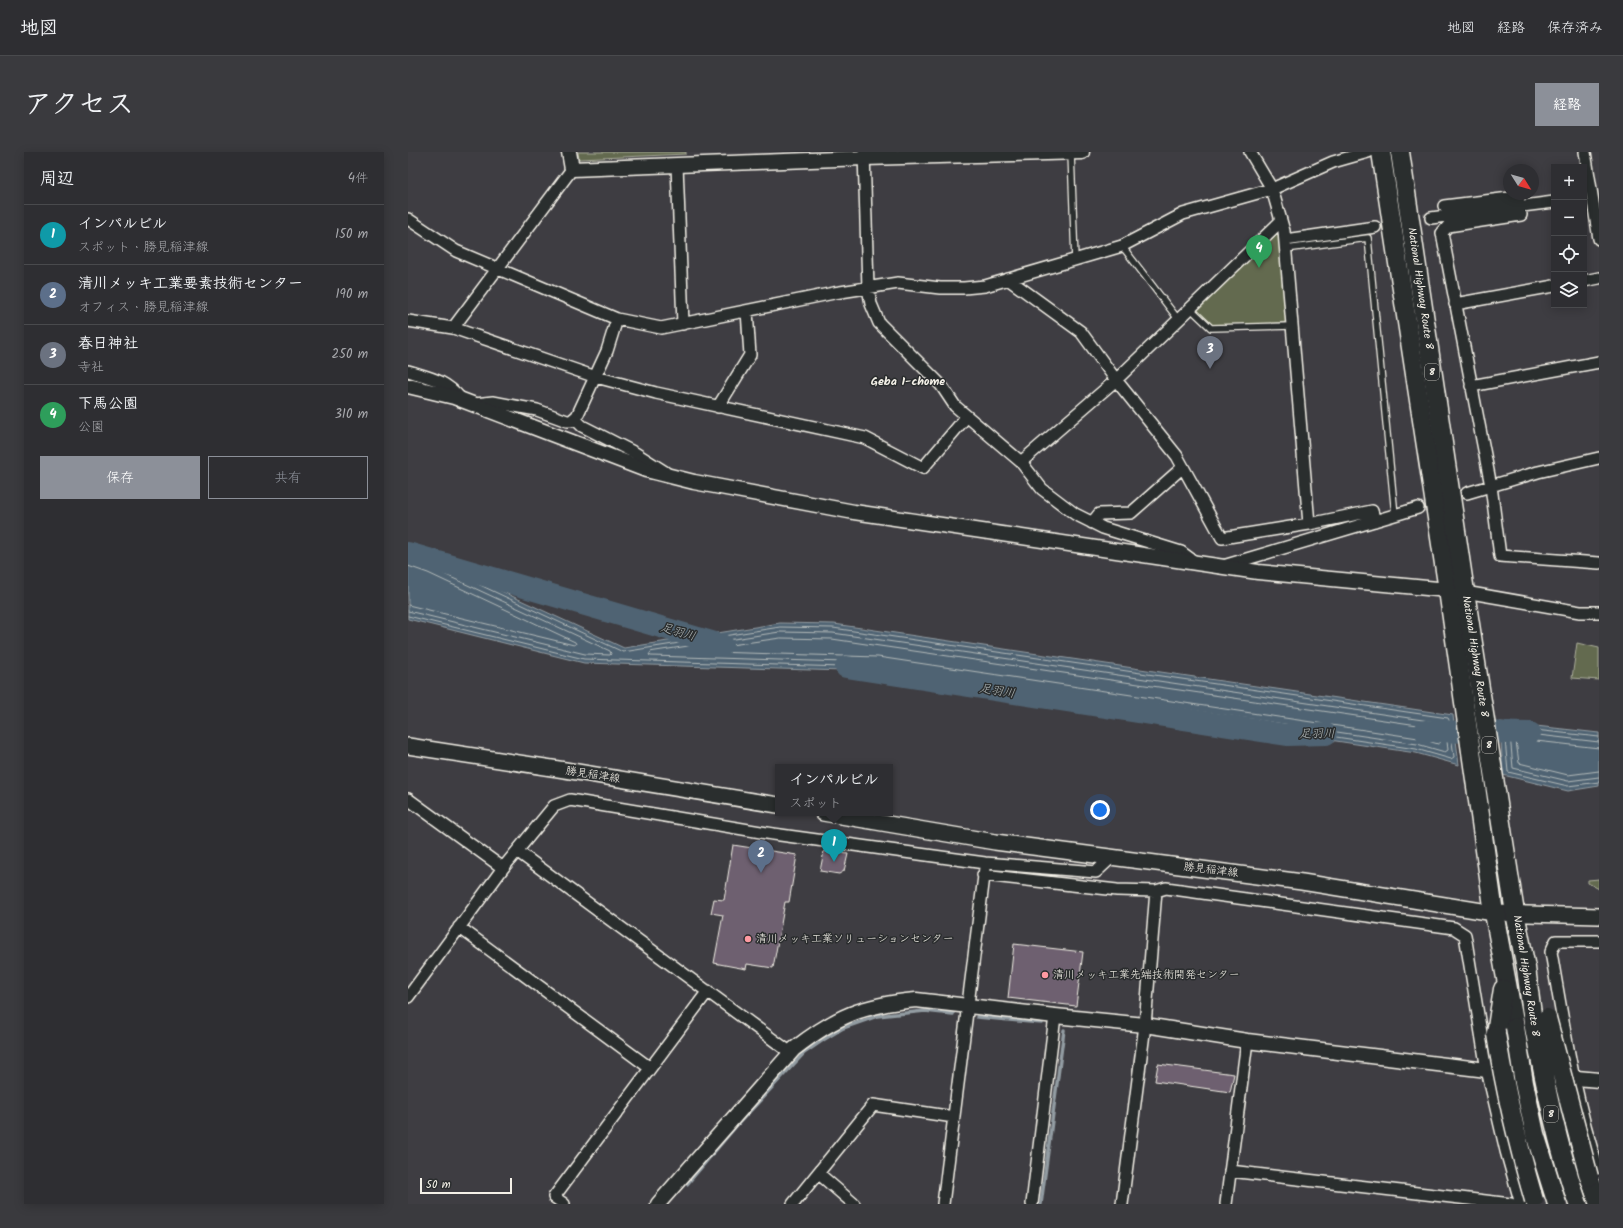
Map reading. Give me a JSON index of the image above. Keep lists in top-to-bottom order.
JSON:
{
  "streets": {
    "highway": ["National Highway Route 8", "8"],
    "main road": ["勝見稲津線"]
  },
  "crossings": [
    ["National Highway Route 8", "8"],
    ["National Highway Route 8", "勝見稲津線"]
  ],
  "districts": ["Geba 1-chome"],
  "water": ["足羽川"],
  "places": ["清川メッキ工業ソリューションセンター", "清川メッキ工業先端技術開発センター"],
  "scale_bar": "50 m",
  "north": "bottom right",
  "page": {
    "header": "地図",
    "nav": ["地図", "経路", "保存済み"],
    "title": "アクセス",
    "buttons": [
      "経路",
      ["保存", "共有"]
    ],
    "heading": ["周辺", "4件"],
    "map_buttons": ["+", "−"],
    "list": [
      {
        "mark": "1",
        "name": "インパルビル",
        "note": "スポット · 勝見稲津線",
        "value": "150 m"
      },
      {
        "mark": "2",
        "name": "清川メッキ工業要素技術センター",
        "note": "オフィス · 勝見稲津線",
        "value": "190 m"
      },
      {
        "mark": "3",
        "name": "春日神社",
        "note": "寺社",
        "value": "250 m"
      },
      {
        "mark": "4",
        "name": "下馬公園",
        "note": "公園",
        "value": "310 m"
      }
    ],
    "pins": [
      "4",
      "3",
      "1",
      "2"
    ],
    "popup": ["インパルビル", "スポット"],
    "scale": "50 m"
  }
}
